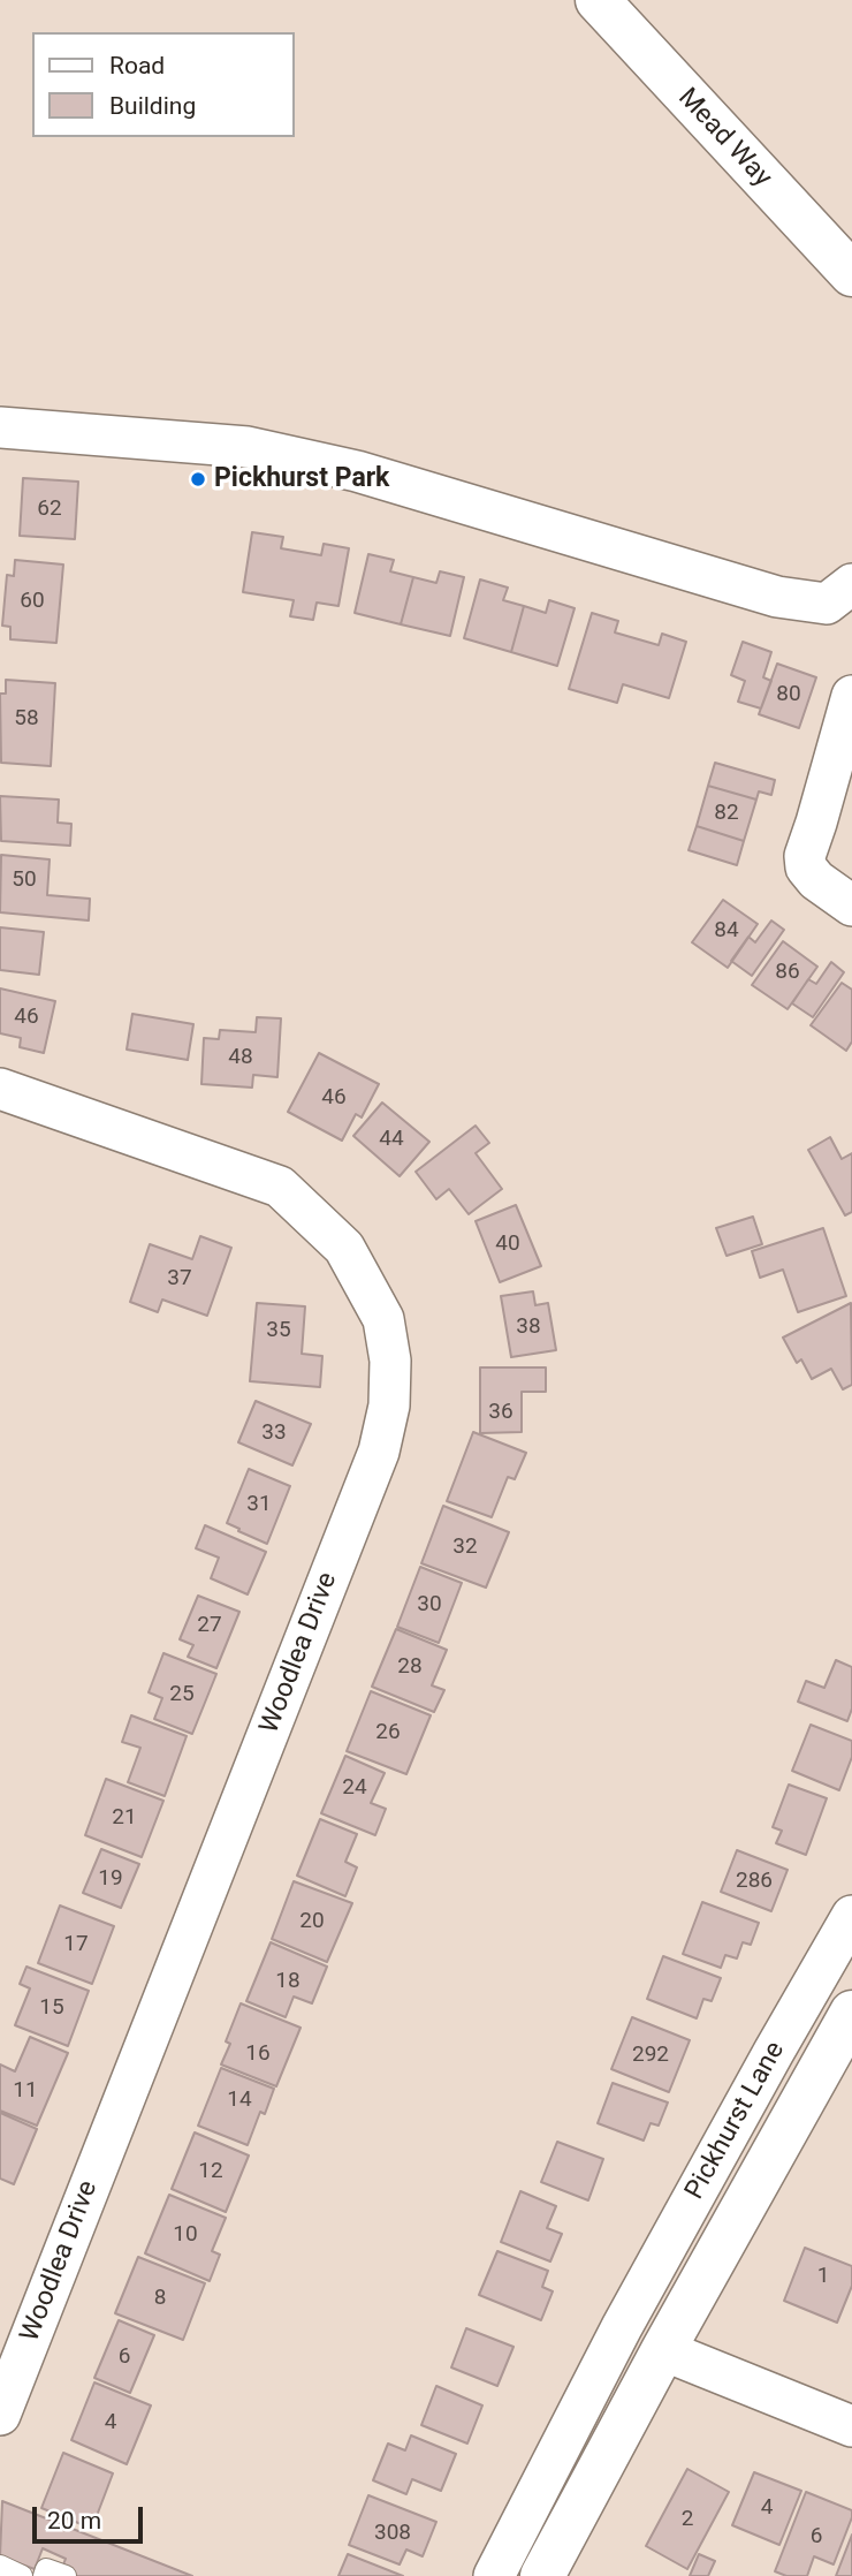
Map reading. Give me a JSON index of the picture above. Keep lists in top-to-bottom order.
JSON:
{
  "streets": {
    "main road": ["Mead Way", "Pickhurst Lane"],
    "street": ["Woodlea Drive"]
  },
  "places": ["Pickhurst Park"],
  "house_numbers": [
    "62",
    "60",
    "80",
    "58",
    "82",
    "50",
    "84",
    "86",
    "46",
    "48",
    "46",
    "44",
    "40",
    "37",
    "38",
    "35",
    "36",
    "33",
    "31",
    "32",
    "30",
    "27",
    "28",
    "25",
    "26",
    "24",
    "21",
    "19",
    "286",
    "20",
    "17",
    "18",
    "15",
    "16",
    "292",
    "11",
    "14",
    "12",
    "10",
    "1",
    "8",
    "6",
    "4",
    "4",
    "2",
    "308",
    "6"
  ],
  "legend": ["Road", "Building"],
  "scale_bar": "20 m"
}
